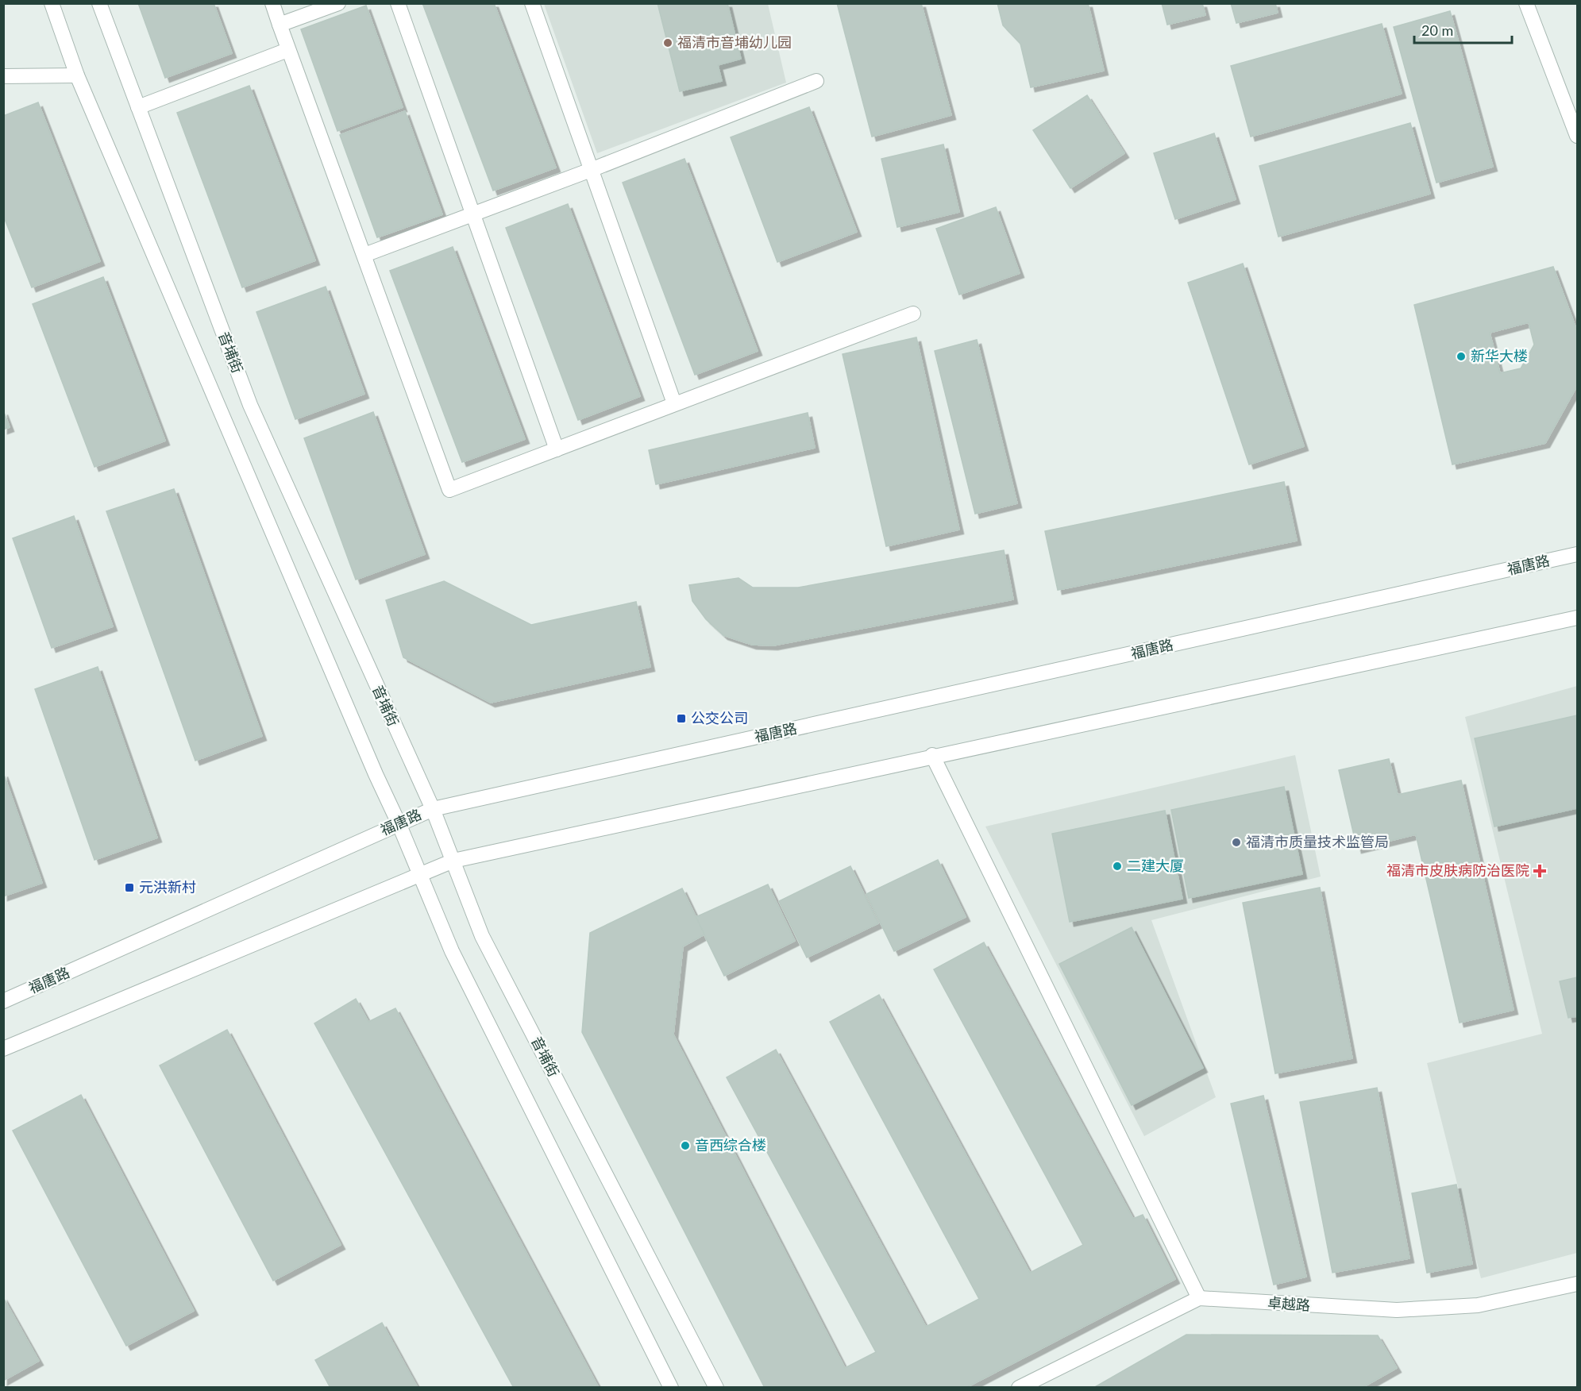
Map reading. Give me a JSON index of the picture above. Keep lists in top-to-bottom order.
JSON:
{
  "streets": {
    "street": ["音埔街", "福唐路", "卓越路"]
  },
  "crossings": [
    ["音埔街", "福唐路"]
  ],
  "places": {
    "other": [
      "福清市音埔幼儿园",
      "新华大楼",
      "福清市质量技术监管局",
      "二建大厦",
      "音西综合楼"
    ],
    "transit": ["公交公司", "元洪新村"],
    "health": ["福清市皮肤病防治医院"]
  },
  "scale_bar": "20 m"
}
